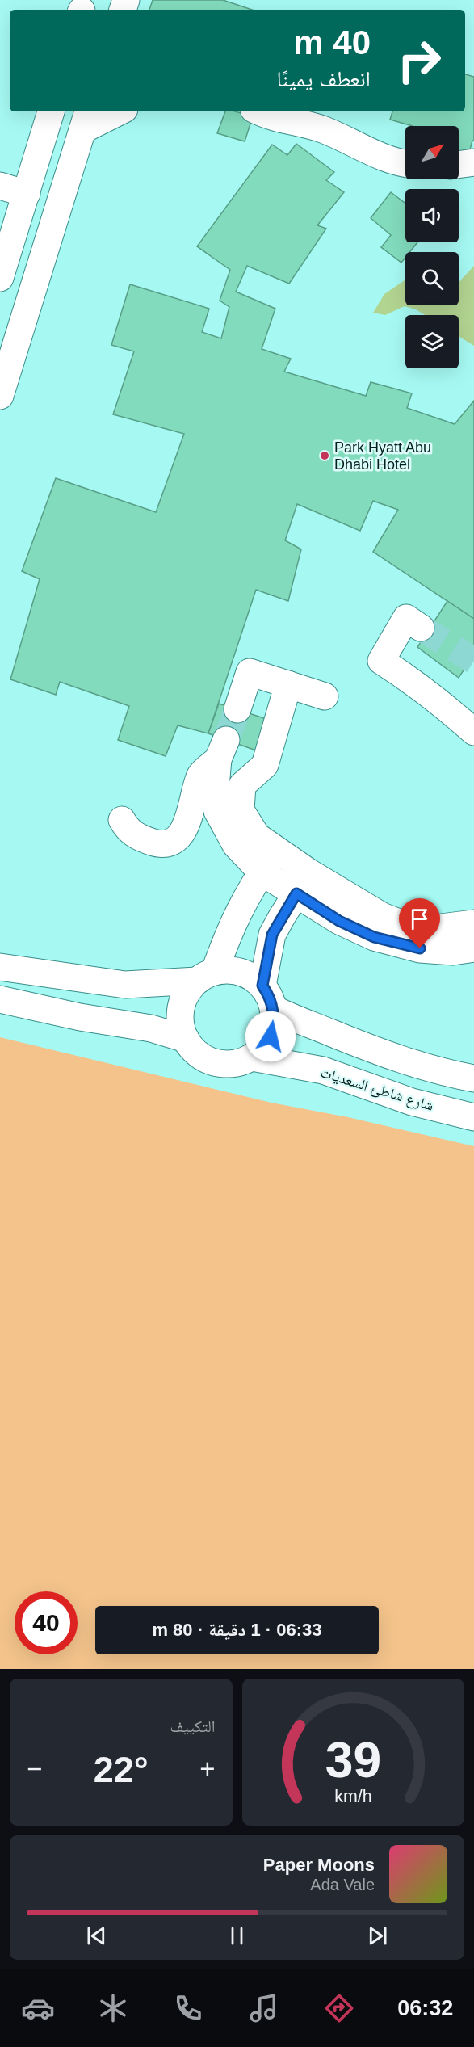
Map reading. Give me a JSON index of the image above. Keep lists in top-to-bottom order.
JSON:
{
  "streets": {
    "street": ["شارع شاطئ السعديات"]
  },
  "places": ["Park Hyatt Abu Dhabi Hotel"],
  "north": "top right",
  "page": {
    "turn": ["40 m", "انعطف يمينًا"],
    "limit": "40",
    "trip": "06:33 · 1 دقيقة · 80 m",
    "tile": "التكييف",
    "heat": ["−", "22°", "+"],
    "song": ["Paper Moons", "Ada Vale"],
    "tabs": "06:32",
    "gauge": ["39", "km/h"]
  }
}
